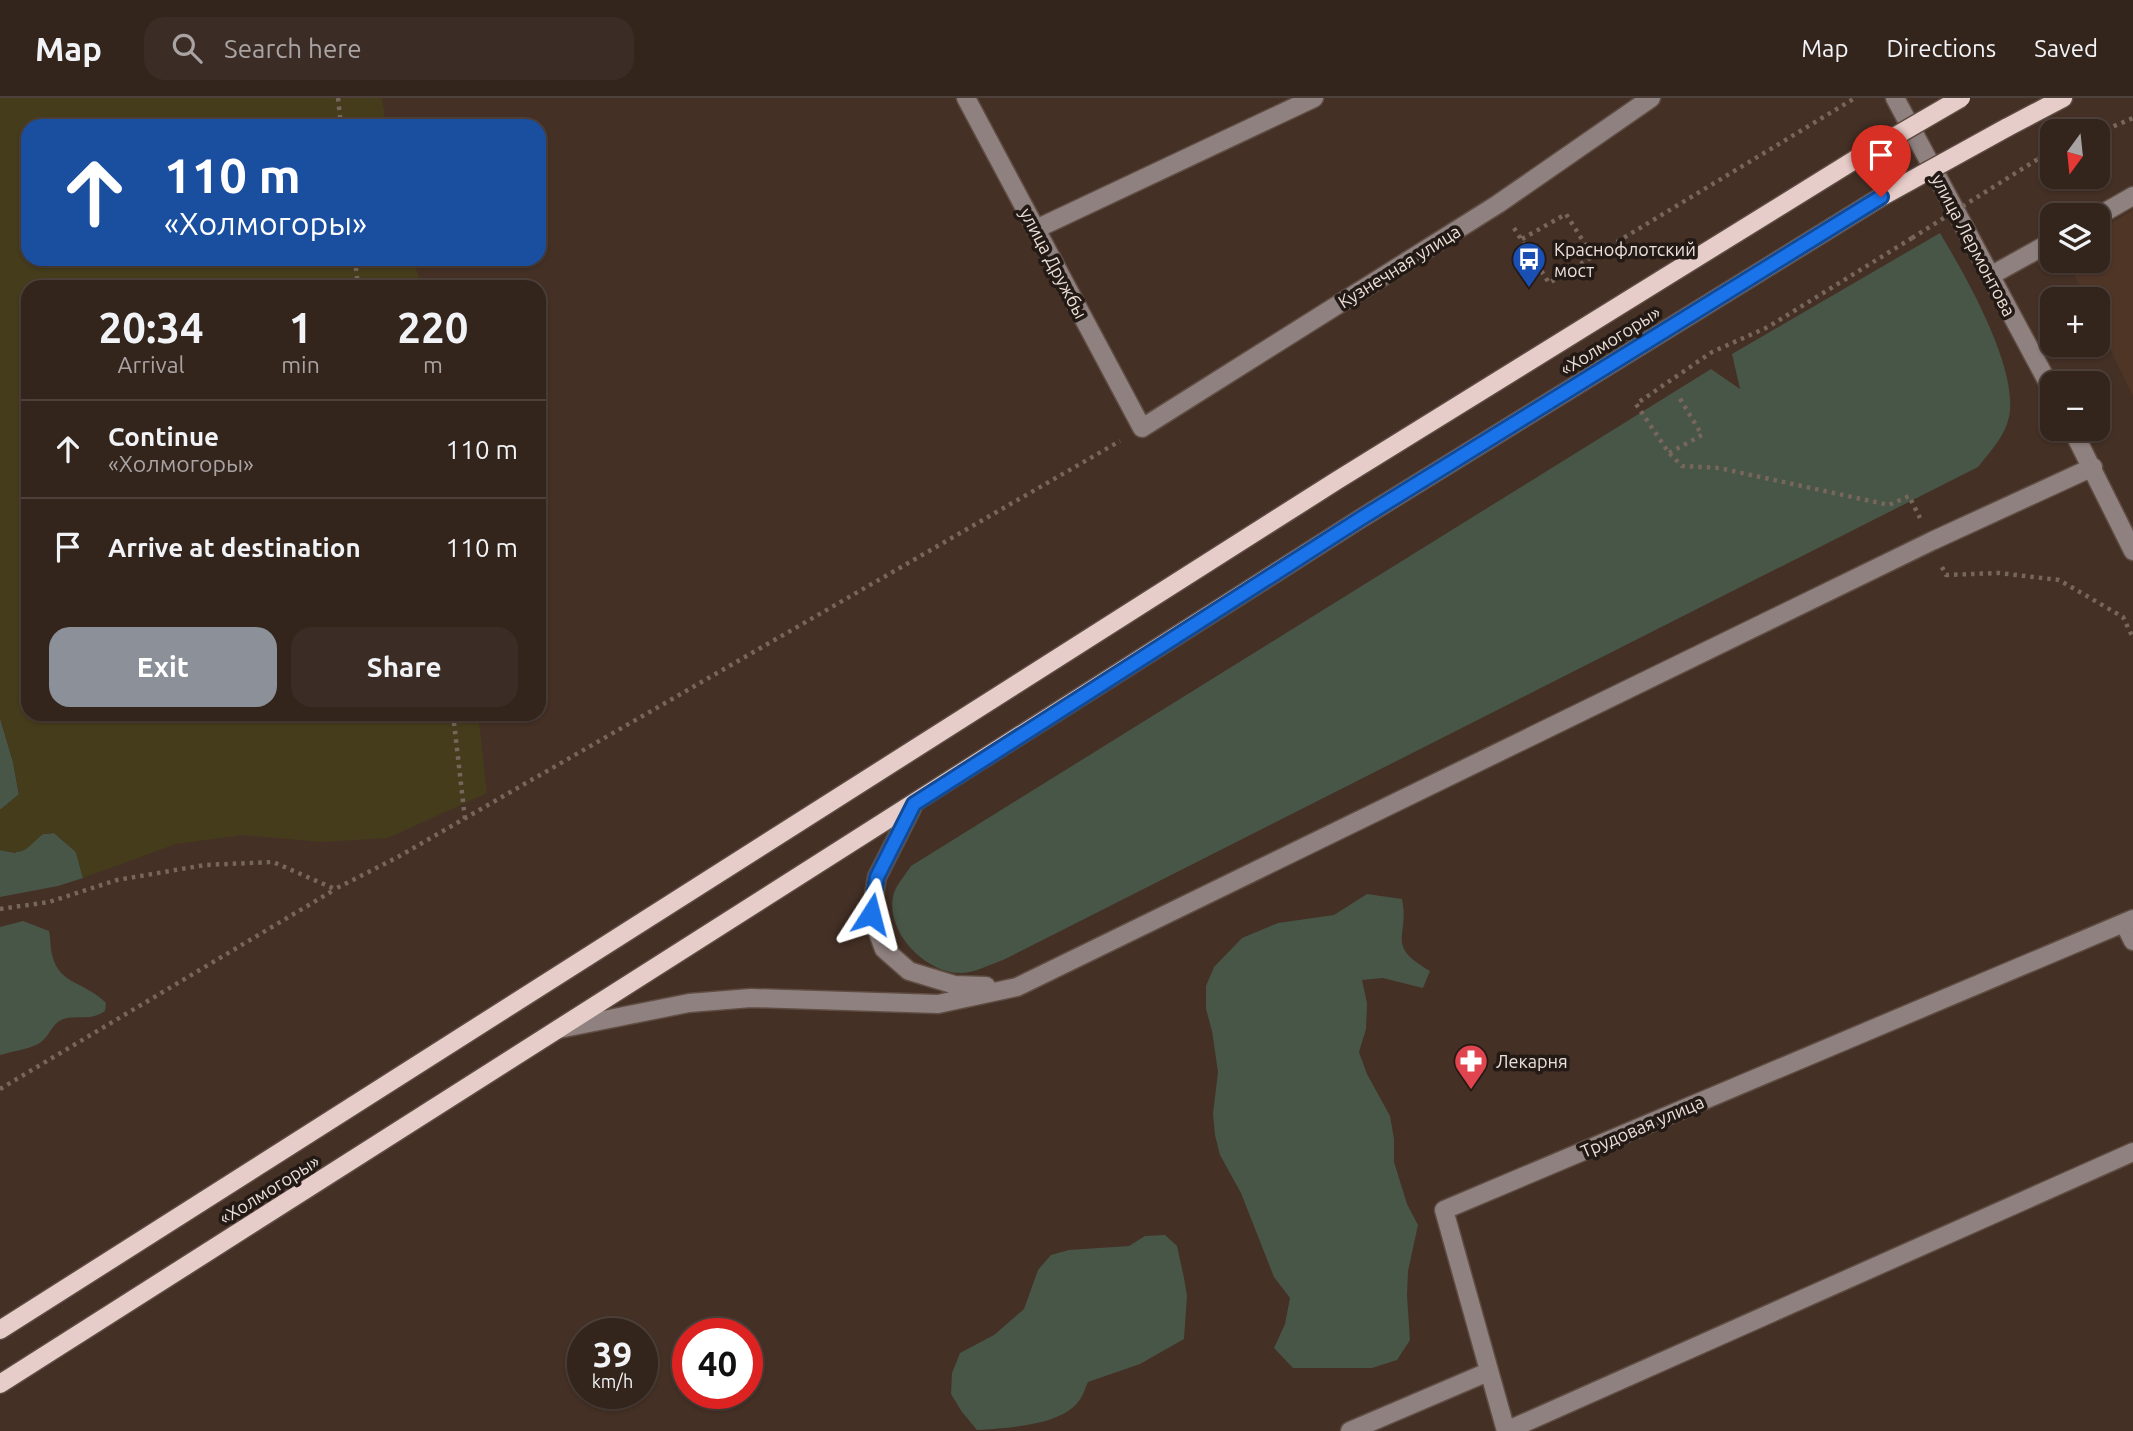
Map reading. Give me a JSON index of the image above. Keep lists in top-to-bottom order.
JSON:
{
  "streets": {
    "main road": ["«Холмогоры»"],
    "street": [
      "улица Лермонтова",
      "улица Дружбы",
      "Кузнечная улица",
      "Трудовая улица"
    ]
  },
  "crossings": [
    ["улица Дружбы", "Кузнечная улица"]
  ],
  "places": {
    "bus stop": ["Краснофлотский мост"],
    "pharmacy": ["Лекарня"]
  },
  "north": "bottom",
  "page": {
    "header": "Map",
    "search": "Search here",
    "nav": ["Map", "Directions", "Saved"],
    "map_buttons": ["+", "−"],
    "turn": ["110 m", "«Холмогоры»"],
    "eta": [
      "20:34",
      "Arrival",
      "1",
      "min",
      "220",
      "m"
    ],
    "list": [
      {
        "name": "Continue",
        "note": "«Холмогоры»",
        "value": "110 m"
      },
      {
        "name": "Arrive at destination",
        "value": "110 m"
      }
    ],
    "buttons": ["Exit", "Share"],
    "speed": "39 km/h",
    "limit": "40"
  }
}
